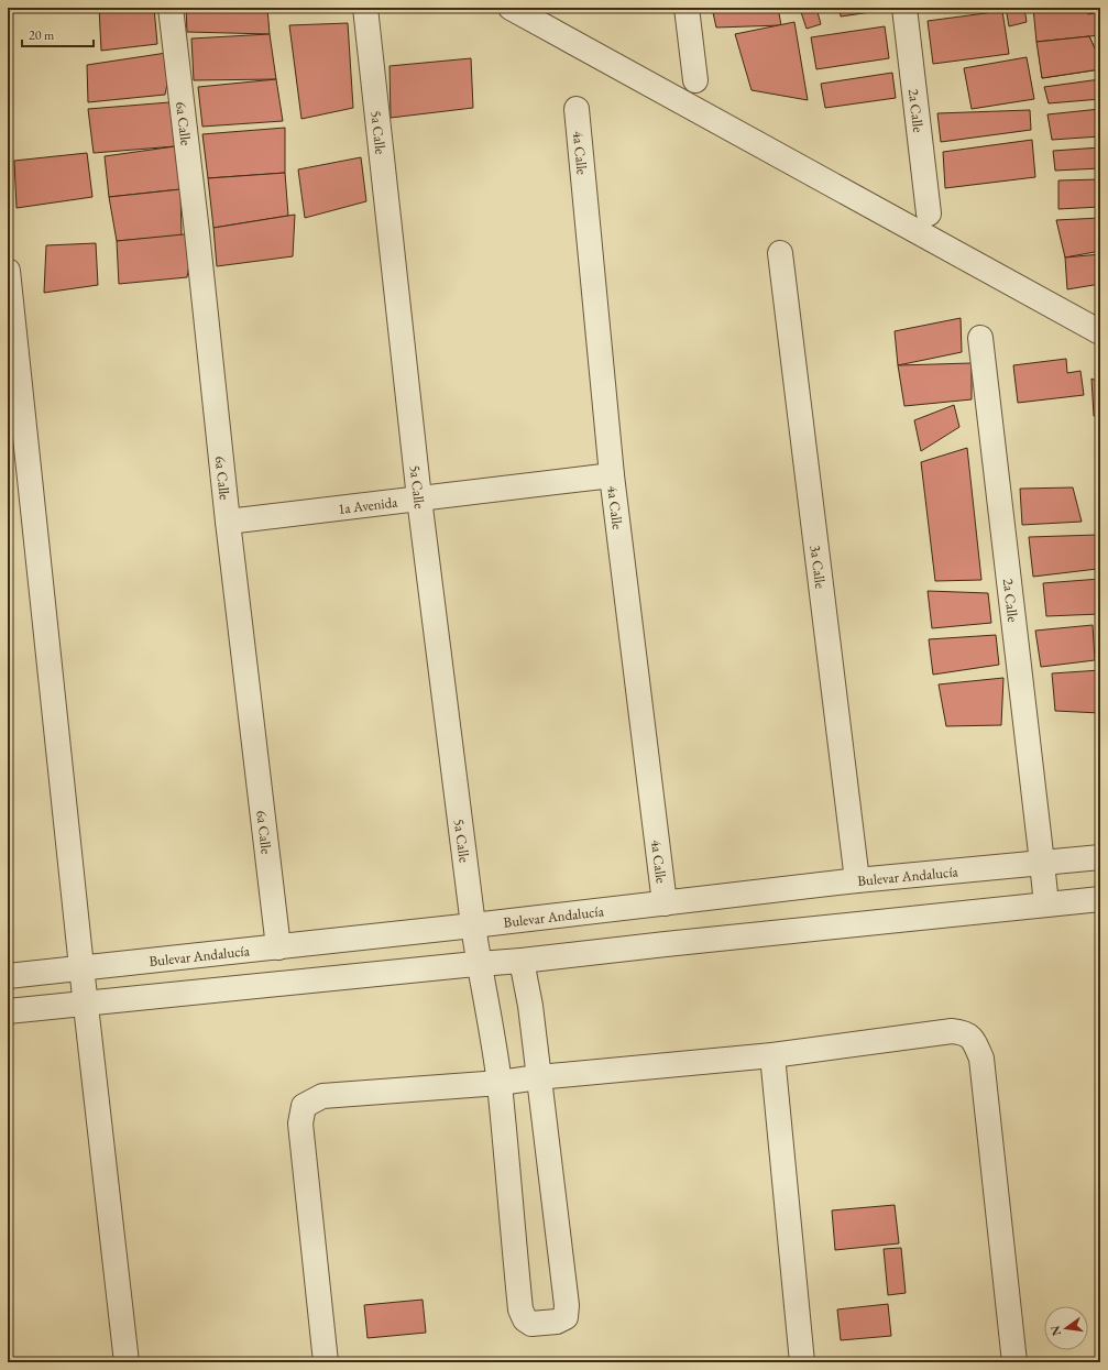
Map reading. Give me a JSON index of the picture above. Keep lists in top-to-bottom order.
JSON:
{
  "streets": {
    "street": [
      "2a Calle",
      "6a Calle",
      "5a Calle",
      "4a Calle",
      "1a Avenida",
      "3a Calle",
      "Bulevar Andalucía"
    ]
  },
  "crossings": [
    ["2a Calle", "Bulevar Andalucía"],
    ["6a Calle", "1a Avenida"],
    ["6a Calle", "Bulevar Andalucía"],
    ["5a Calle", "1a Avenida"],
    ["5a Calle", "Bulevar Andalucía"],
    ["4a Calle", "1a Avenida"],
    ["4a Calle", "Bulevar Andalucía"],
    ["3a Calle", "Bulevar Andalucía"]
  ],
  "scale_bar": "20 m",
  "north": "left"
}
